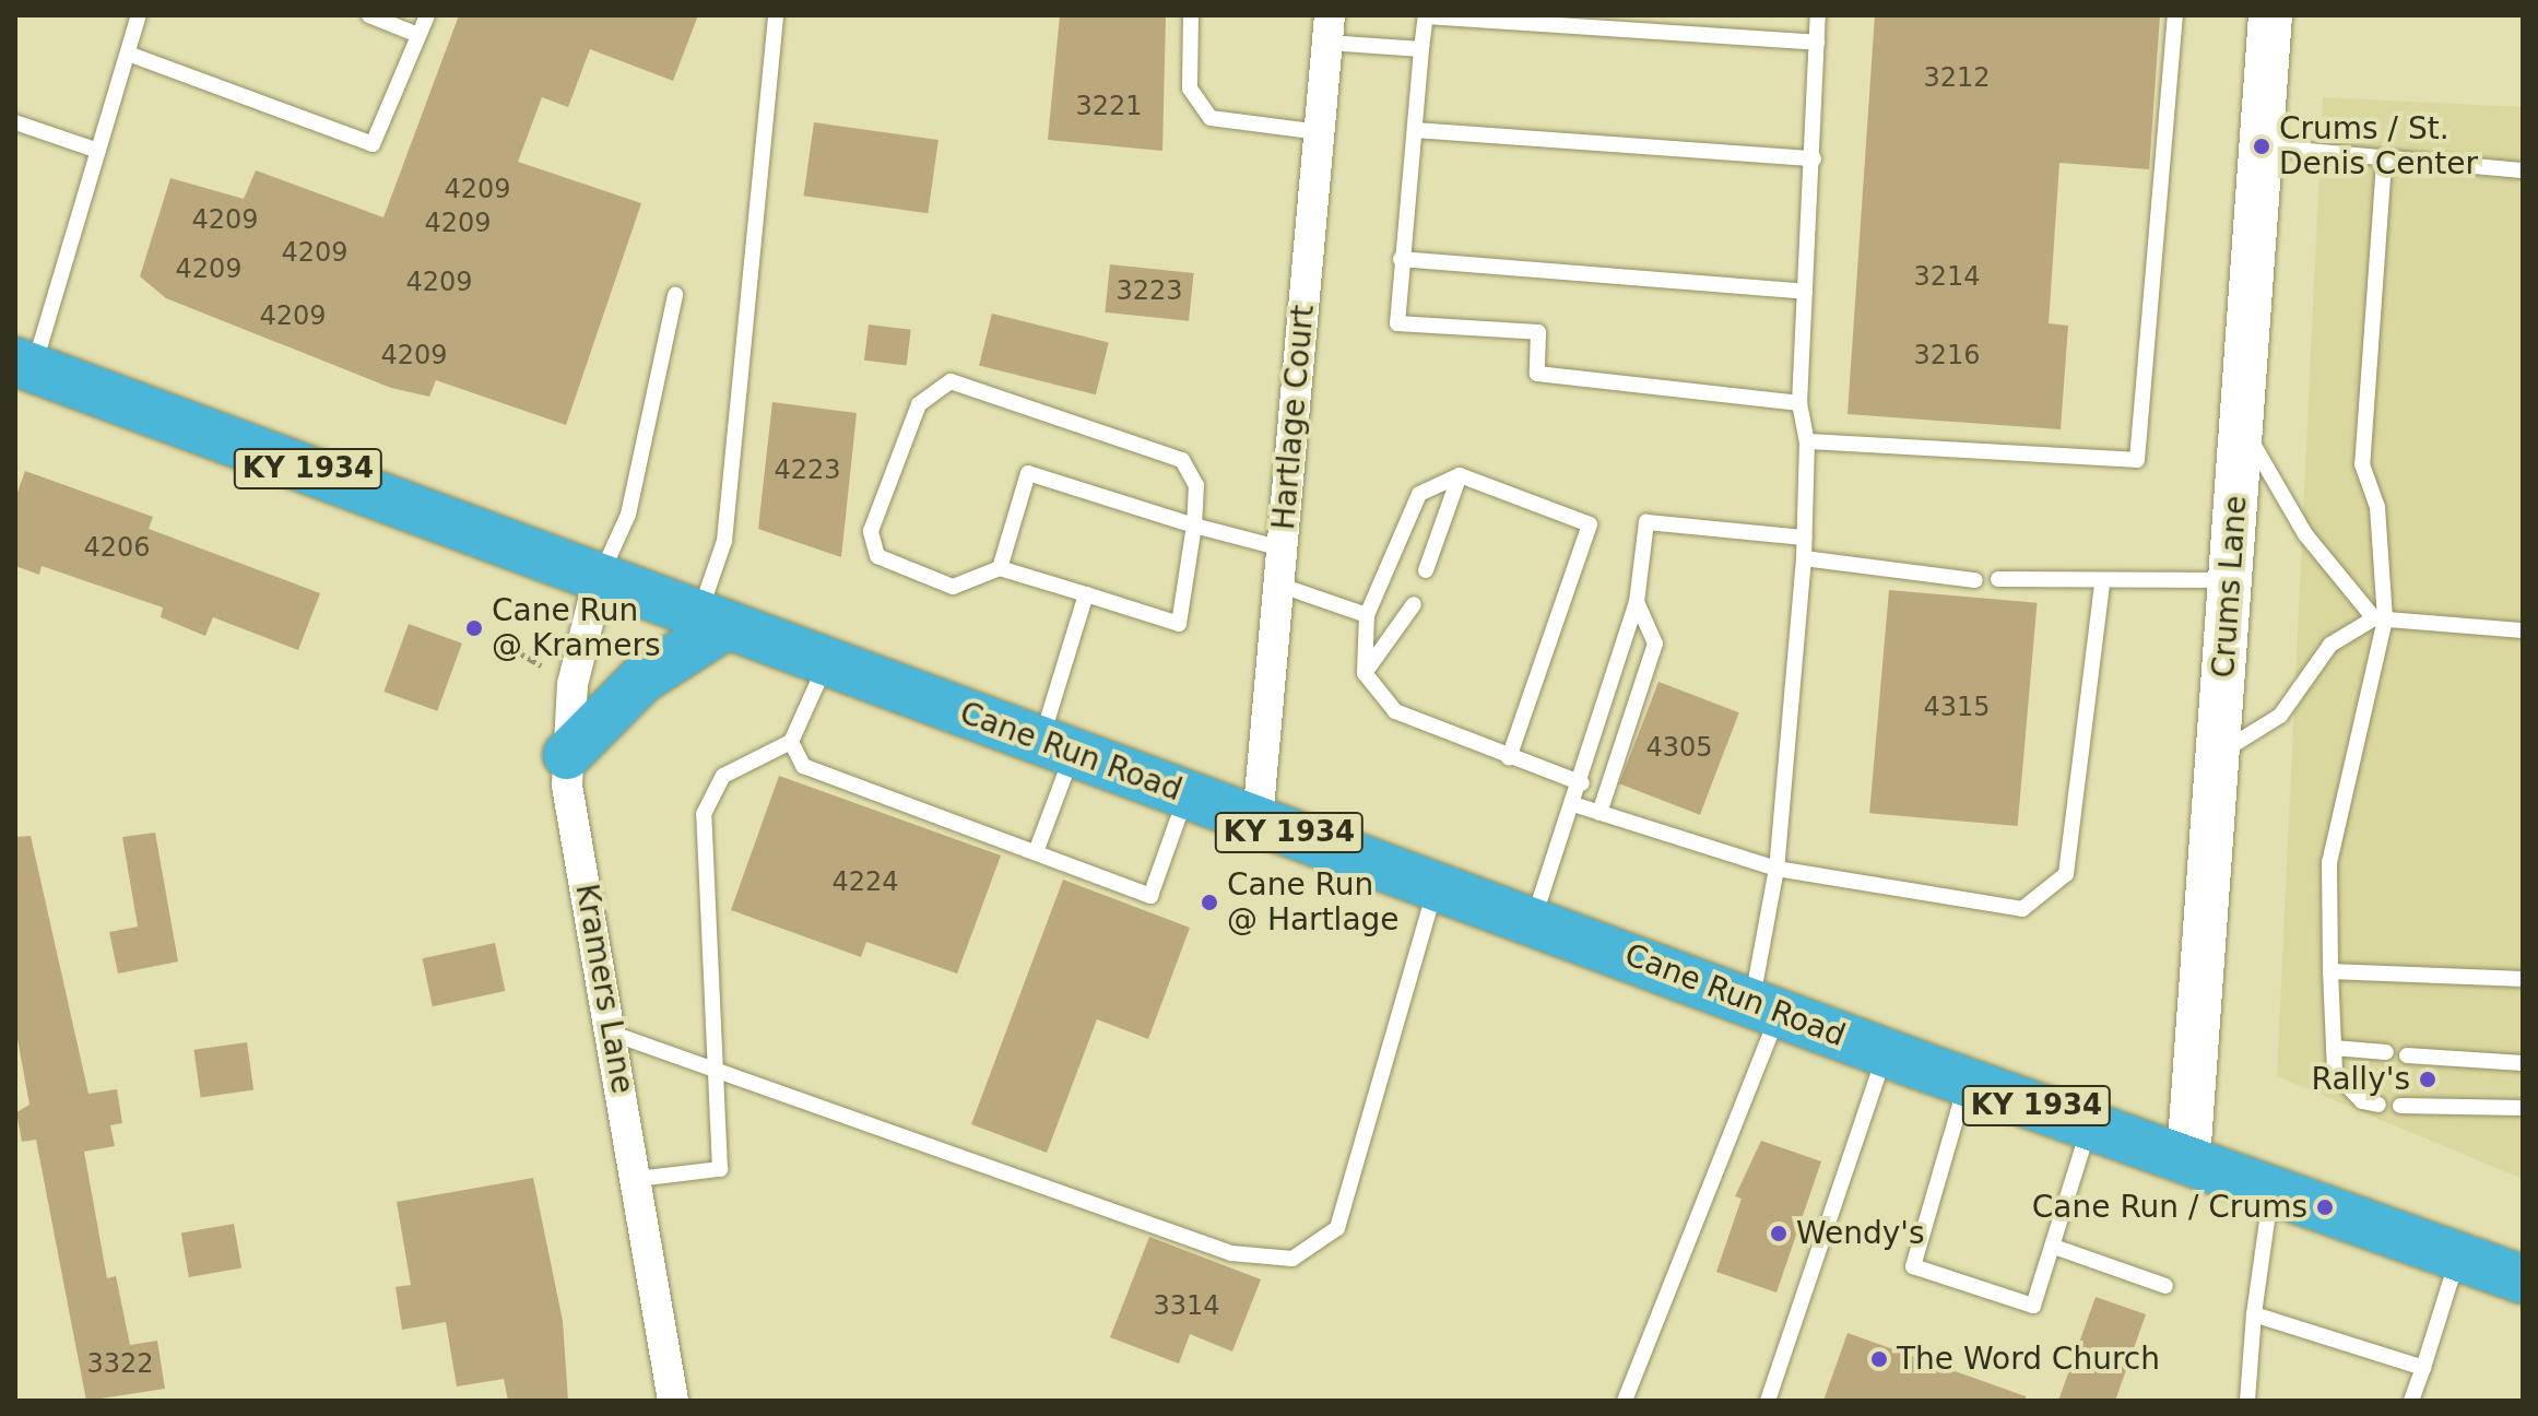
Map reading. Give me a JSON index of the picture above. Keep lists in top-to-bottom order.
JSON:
{
  "streets": {
    "highway": ["KY 1934", "Cane Run Road"],
    "main road": ["Crums Lane"],
    "street": ["Hartlage Court", "Kramers Lane"]
  },
  "crossings": [
    ["Hartlage Court", "Cane Run Road"],
    ["Crums Lane", "Cane Run Road"],
    ["Cane Run Road", "Kramers Lane"]
  ],
  "places": [
    "Crums / St. Denis Center",
    "Cane Run @ Kramers",
    "Cane Run @ Hartlage",
    "Rally's",
    "Cane Run / Crums",
    "Wendy's",
    "The Word Church"
  ],
  "house_numbers": [
    "3212",
    "3221",
    "4209",
    "4209",
    "4209",
    "4209",
    "4209",
    "3214",
    "4209",
    "3223",
    "4209",
    "4209",
    "3216",
    "4223",
    "4206",
    "4315",
    "4305",
    "4224",
    "3314",
    "3322"
  ]
}
